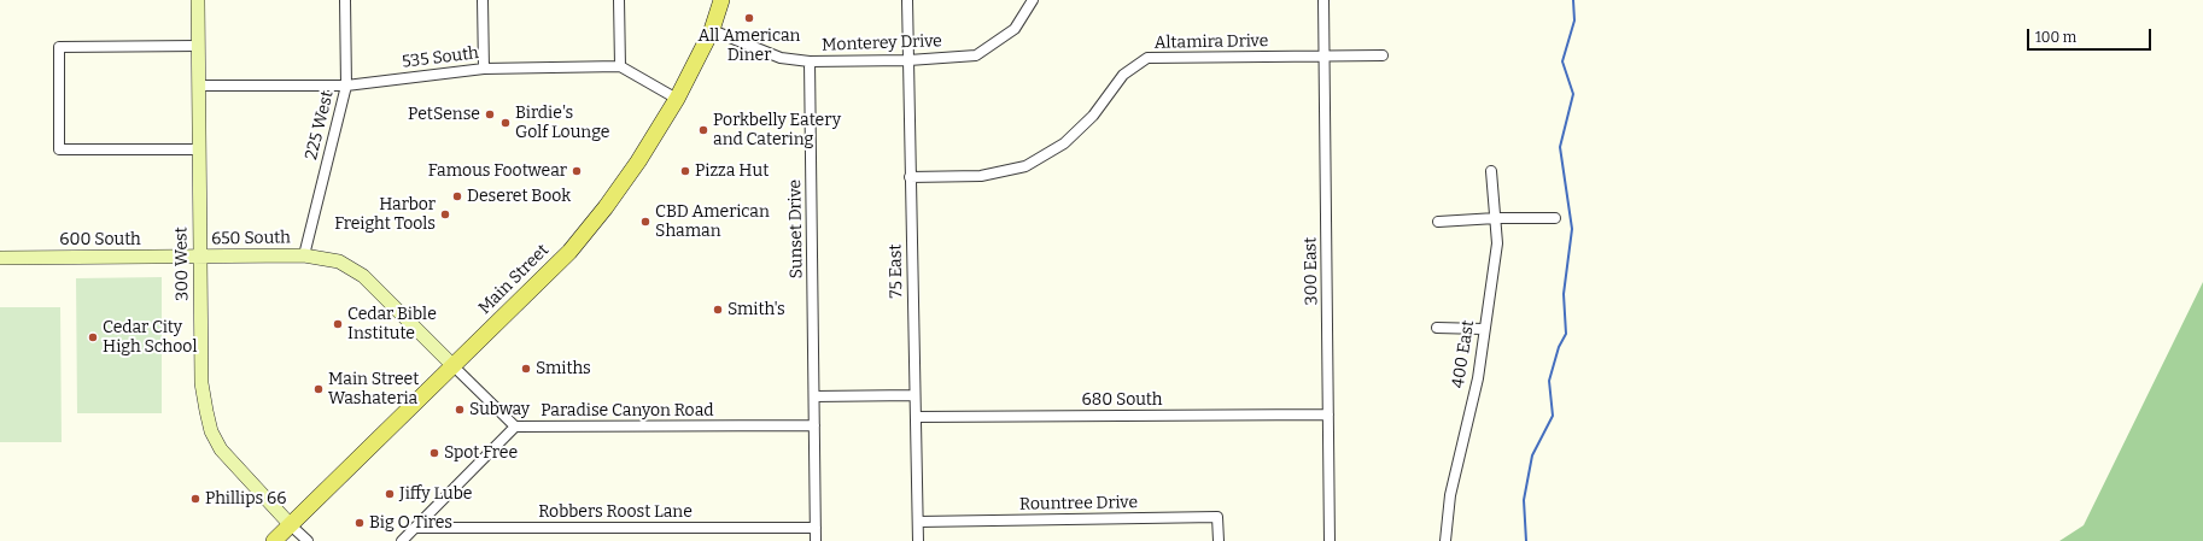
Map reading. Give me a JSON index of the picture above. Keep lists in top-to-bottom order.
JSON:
{
  "streets": {
    "main road": ["Main Street"],
    "street": [
      "Altamira Drive",
      "Monterey Drive",
      "535 South",
      "225 West",
      "Sunset Drive",
      "650 South",
      "600 South",
      "300 West",
      "75 East",
      "300 East",
      "400 East",
      "680 South",
      "Paradise Canyon Road",
      "Rountree Drive",
      "Robbers Roost Lane"
    ]
  },
  "crossings": [
    ["Altamira Drive", "75 East"],
    ["Altamira Drive", "300 East"],
    ["Monterey Drive", "Sunset Drive"],
    ["Monterey Drive", "75 East"],
    ["Monterey Drive", "Main Street"],
    ["535 South", "225 West"],
    ["535 South", "300 West"],
    ["225 West", "650 South"],
    ["Sunset Drive", "Paradise Canyon Road"],
    ["Sunset Drive", "Robbers Roost Lane"],
    ["650 South", "600 South"],
    ["650 South", "300 West"],
    ["600 South", "300 West"],
    ["300 West", "Main Street"],
    ["75 East", "680 South"],
    ["75 East", "Rountree Drive"],
    ["300 East", "680 South"]
  ],
  "places": [
    "All American Diner",
    "PetSense",
    "Birdie's Golf Lounge",
    "Porkbelly Eatery and Catering",
    "Famous Footwear",
    "Pizza Hut",
    "Deseret Book",
    "Harbor Freight Tools",
    "CBD American Shaman",
    "Smith's",
    "Cedar Bible Institute",
    "Cedar City High School",
    "Smiths",
    "Main Street Washateria",
    "Subway",
    "Spot Free",
    "Jiffy Lube",
    "Phillips 66",
    "Big O Tires"
  ],
  "scale_bar": "100 m"
}
